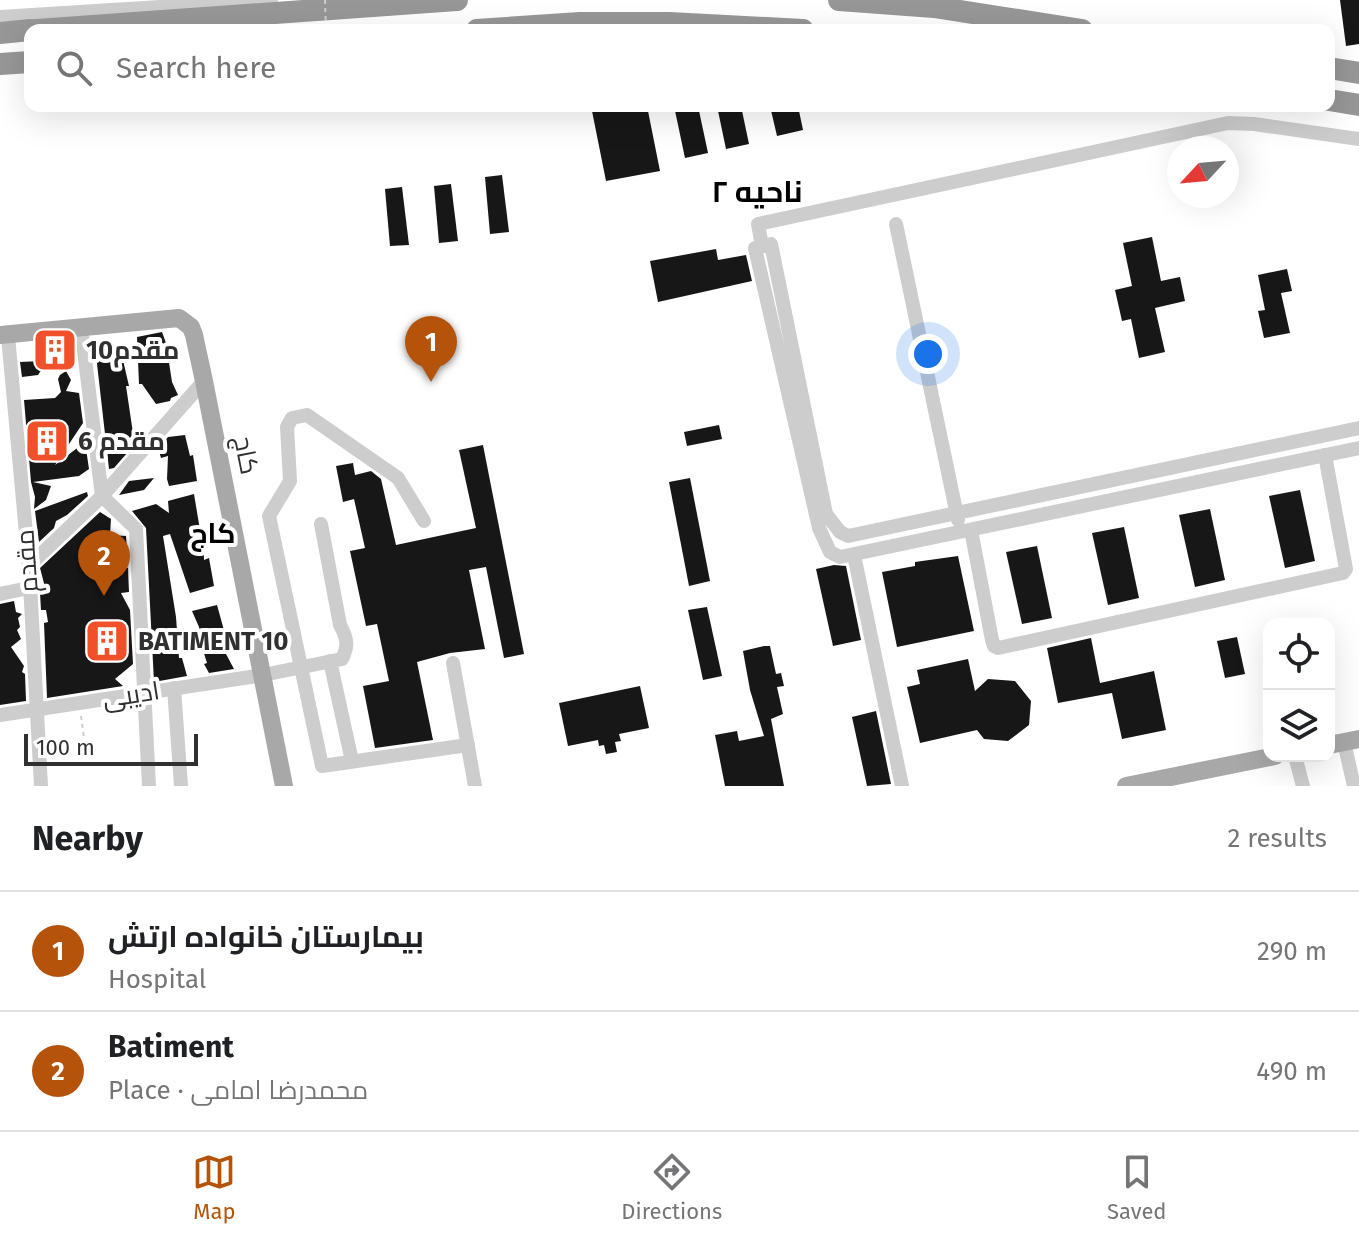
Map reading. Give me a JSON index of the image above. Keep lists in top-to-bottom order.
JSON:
{
  "streets": {
    "main road": ["کاج"],
    "street": ["مقدم", "ادیبی"]
  },
  "crossings": [
    ["کاج", "مقدم"],
    ["کاج", "ادیبی"],
    ["مقدم", "ادیبی"]
  ],
  "districts": ["ناحیه ۲", "کاج"],
  "places": {
    "building": ["10مقدم", "6 مقدم", "BATIMENT 10"]
  },
  "scale_bar": "100 m",
  "north": "bottom left",
  "page": {
    "search": "Search here",
    "pins": ["1", "2"],
    "scale": "100 m",
    "heading": ["Nearby", "2 results"],
    "list": [
      {
        "mark": "1",
        "name": "بیمارستان خانواده ارتش",
        "note": "Hospital",
        "value": "290 m"
      },
      {
        "mark": "2",
        "name": "Batiment",
        "note": "Place · محمدرضا امامی",
        "value": "490 m"
      }
    ],
    "nav": ["Map", "Directions", "Saved"]
  }
}
